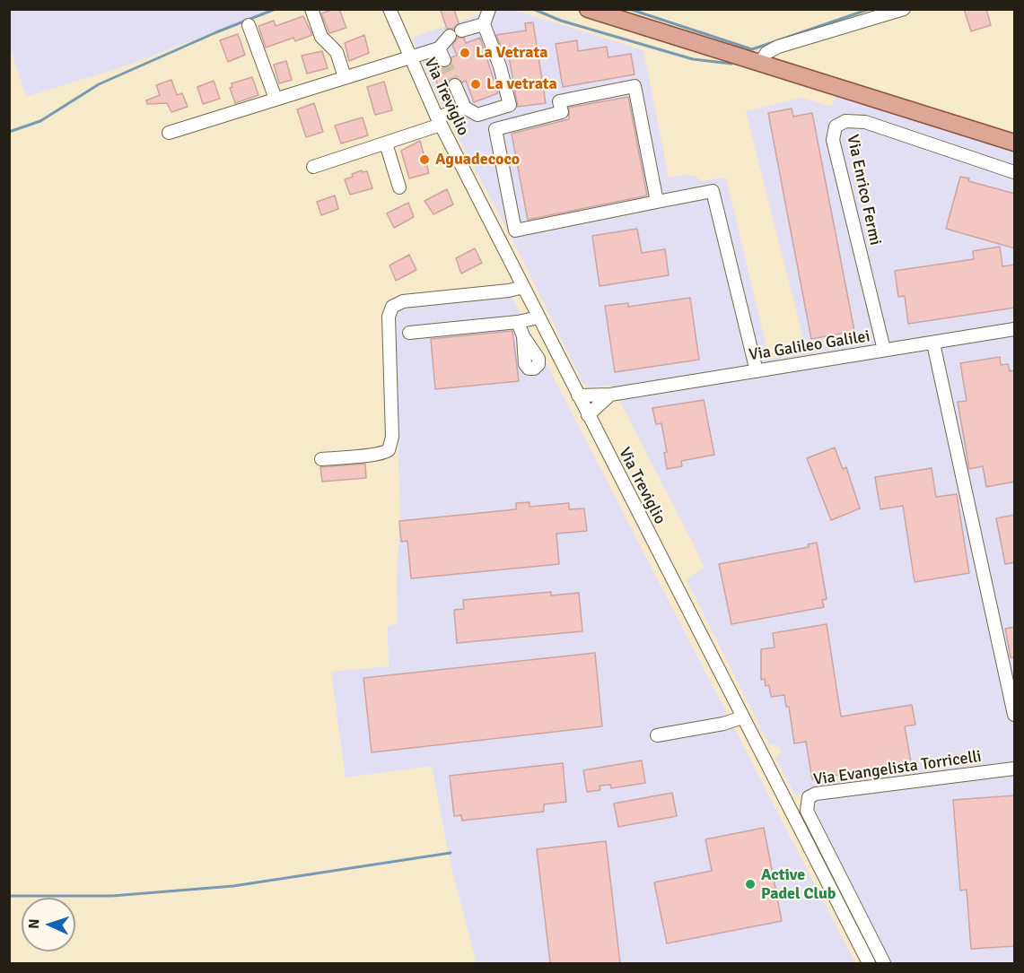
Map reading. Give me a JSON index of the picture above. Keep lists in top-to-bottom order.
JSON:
{
  "streets": {
    "street": [
      "Via Treviglio",
      "Via Enrico Fermi",
      "Via Galileo Galilei",
      "Via Evangelista Torricelli"
    ]
  },
  "crossings": [
    ["Via Treviglio", "Via Galileo Galilei"],
    ["Via Enrico Fermi", "Via Galileo Galilei"]
  ],
  "places": [
    "La Vetrata",
    "La vetrata",
    "Aguadecoco",
    "Active Padel Club"
  ],
  "north": "left"
}
